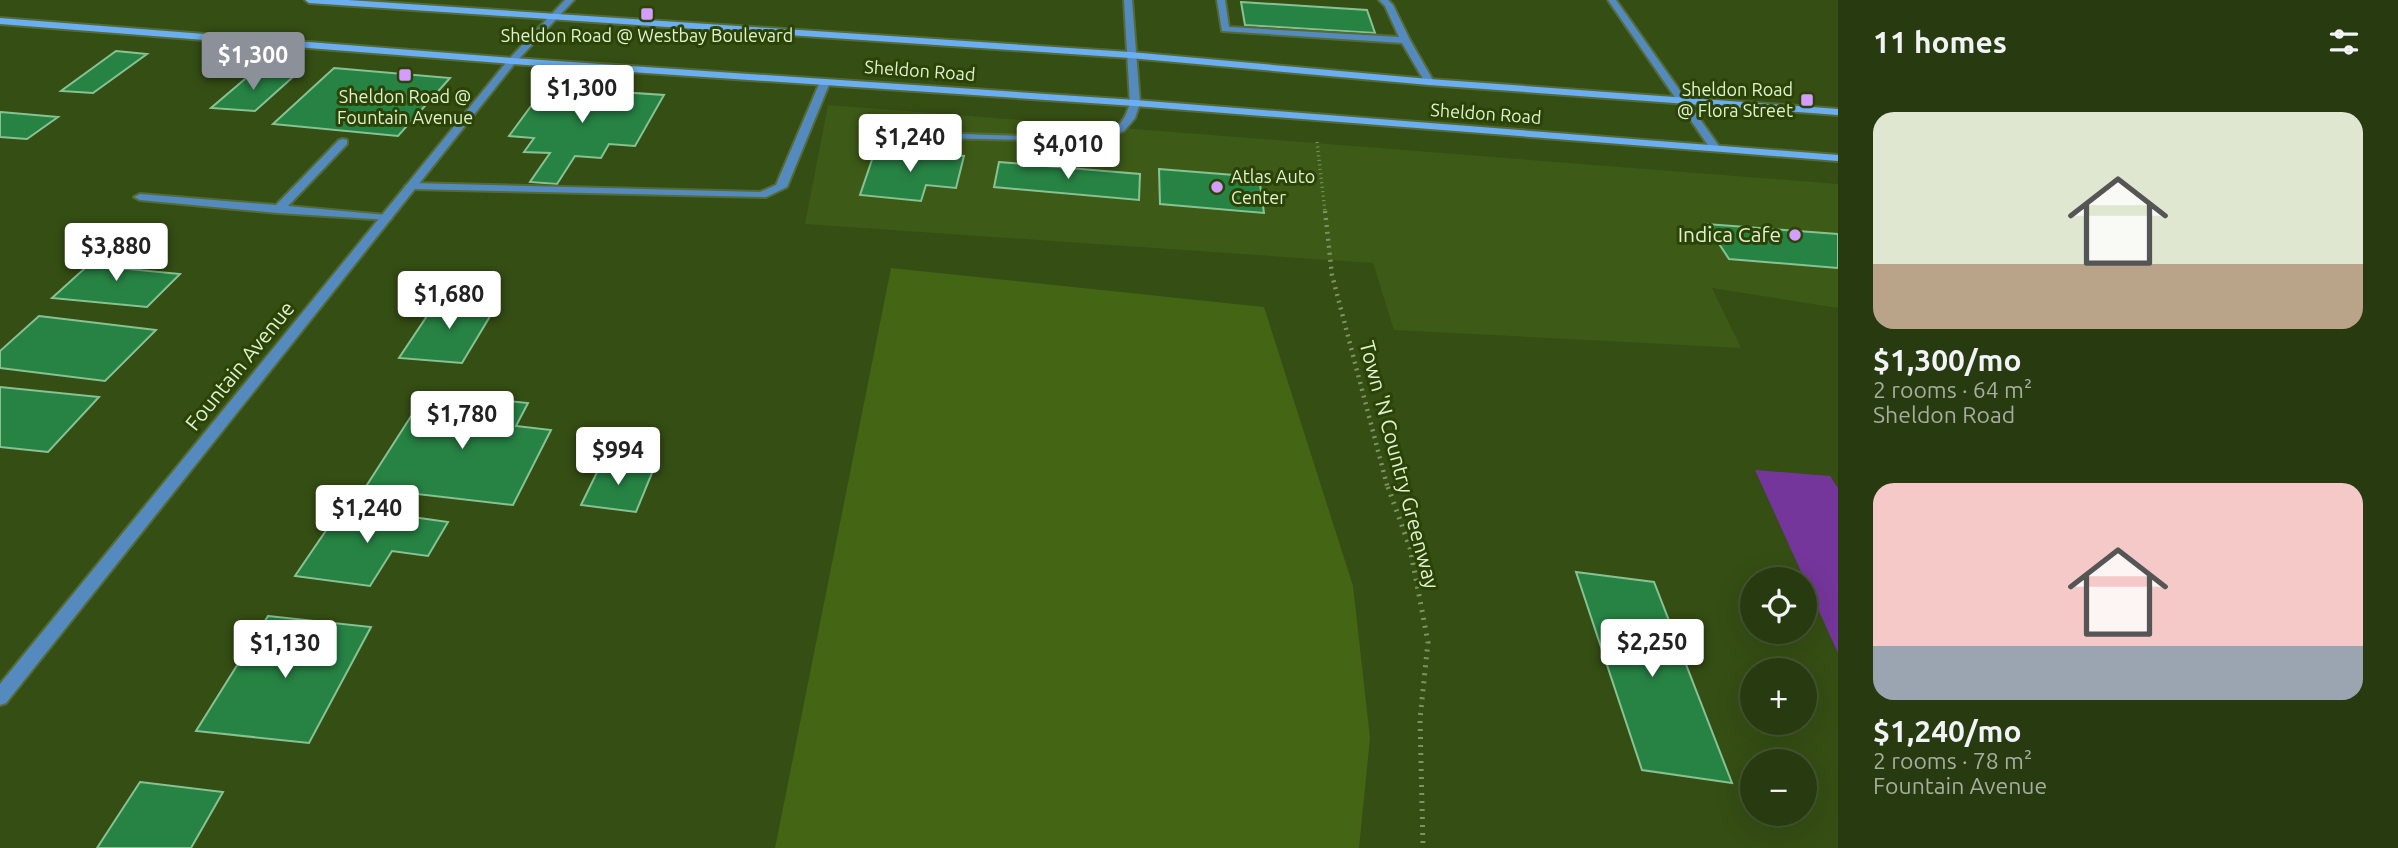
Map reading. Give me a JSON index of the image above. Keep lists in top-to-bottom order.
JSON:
{
  "streets": {
    "main road": ["Sheldon Road"],
    "street": ["Fountain Avenue"],
    "path": ["Town 'N Country Greenway"]
  },
  "crossings": [
    ["Sheldon Road", "Fountain Avenue"]
  ],
  "places": {
    "transit": ["Sheldon Road @ Westbay Boulevard", "Sheldon Road @ Fountain Avenue", "Sheldon Road @ Flora Street"],
    "other": ["Atlas Auto Center", "Indica Cafe"]
  },
  "page": {
    "heading": "11 homes",
    "price": [
      "$1,300",
      "$1,300",
      "$1,240",
      "$4,010",
      "$3,880",
      "$1,680",
      "$1,780",
      "$994",
      "$1,240",
      "$2,250",
      "$1,130"
    ],
    "list": [
      {
        "name": "$1,300/mo",
        "note": "2 rooms · 64 m² · Sheldon Road"
      },
      {
        "name": "$1,240/mo",
        "note": "2 rooms · 78 m² · Fountain Avenue"
      }
    ],
    "map_buttons": ["+", "−"]
  }
}
